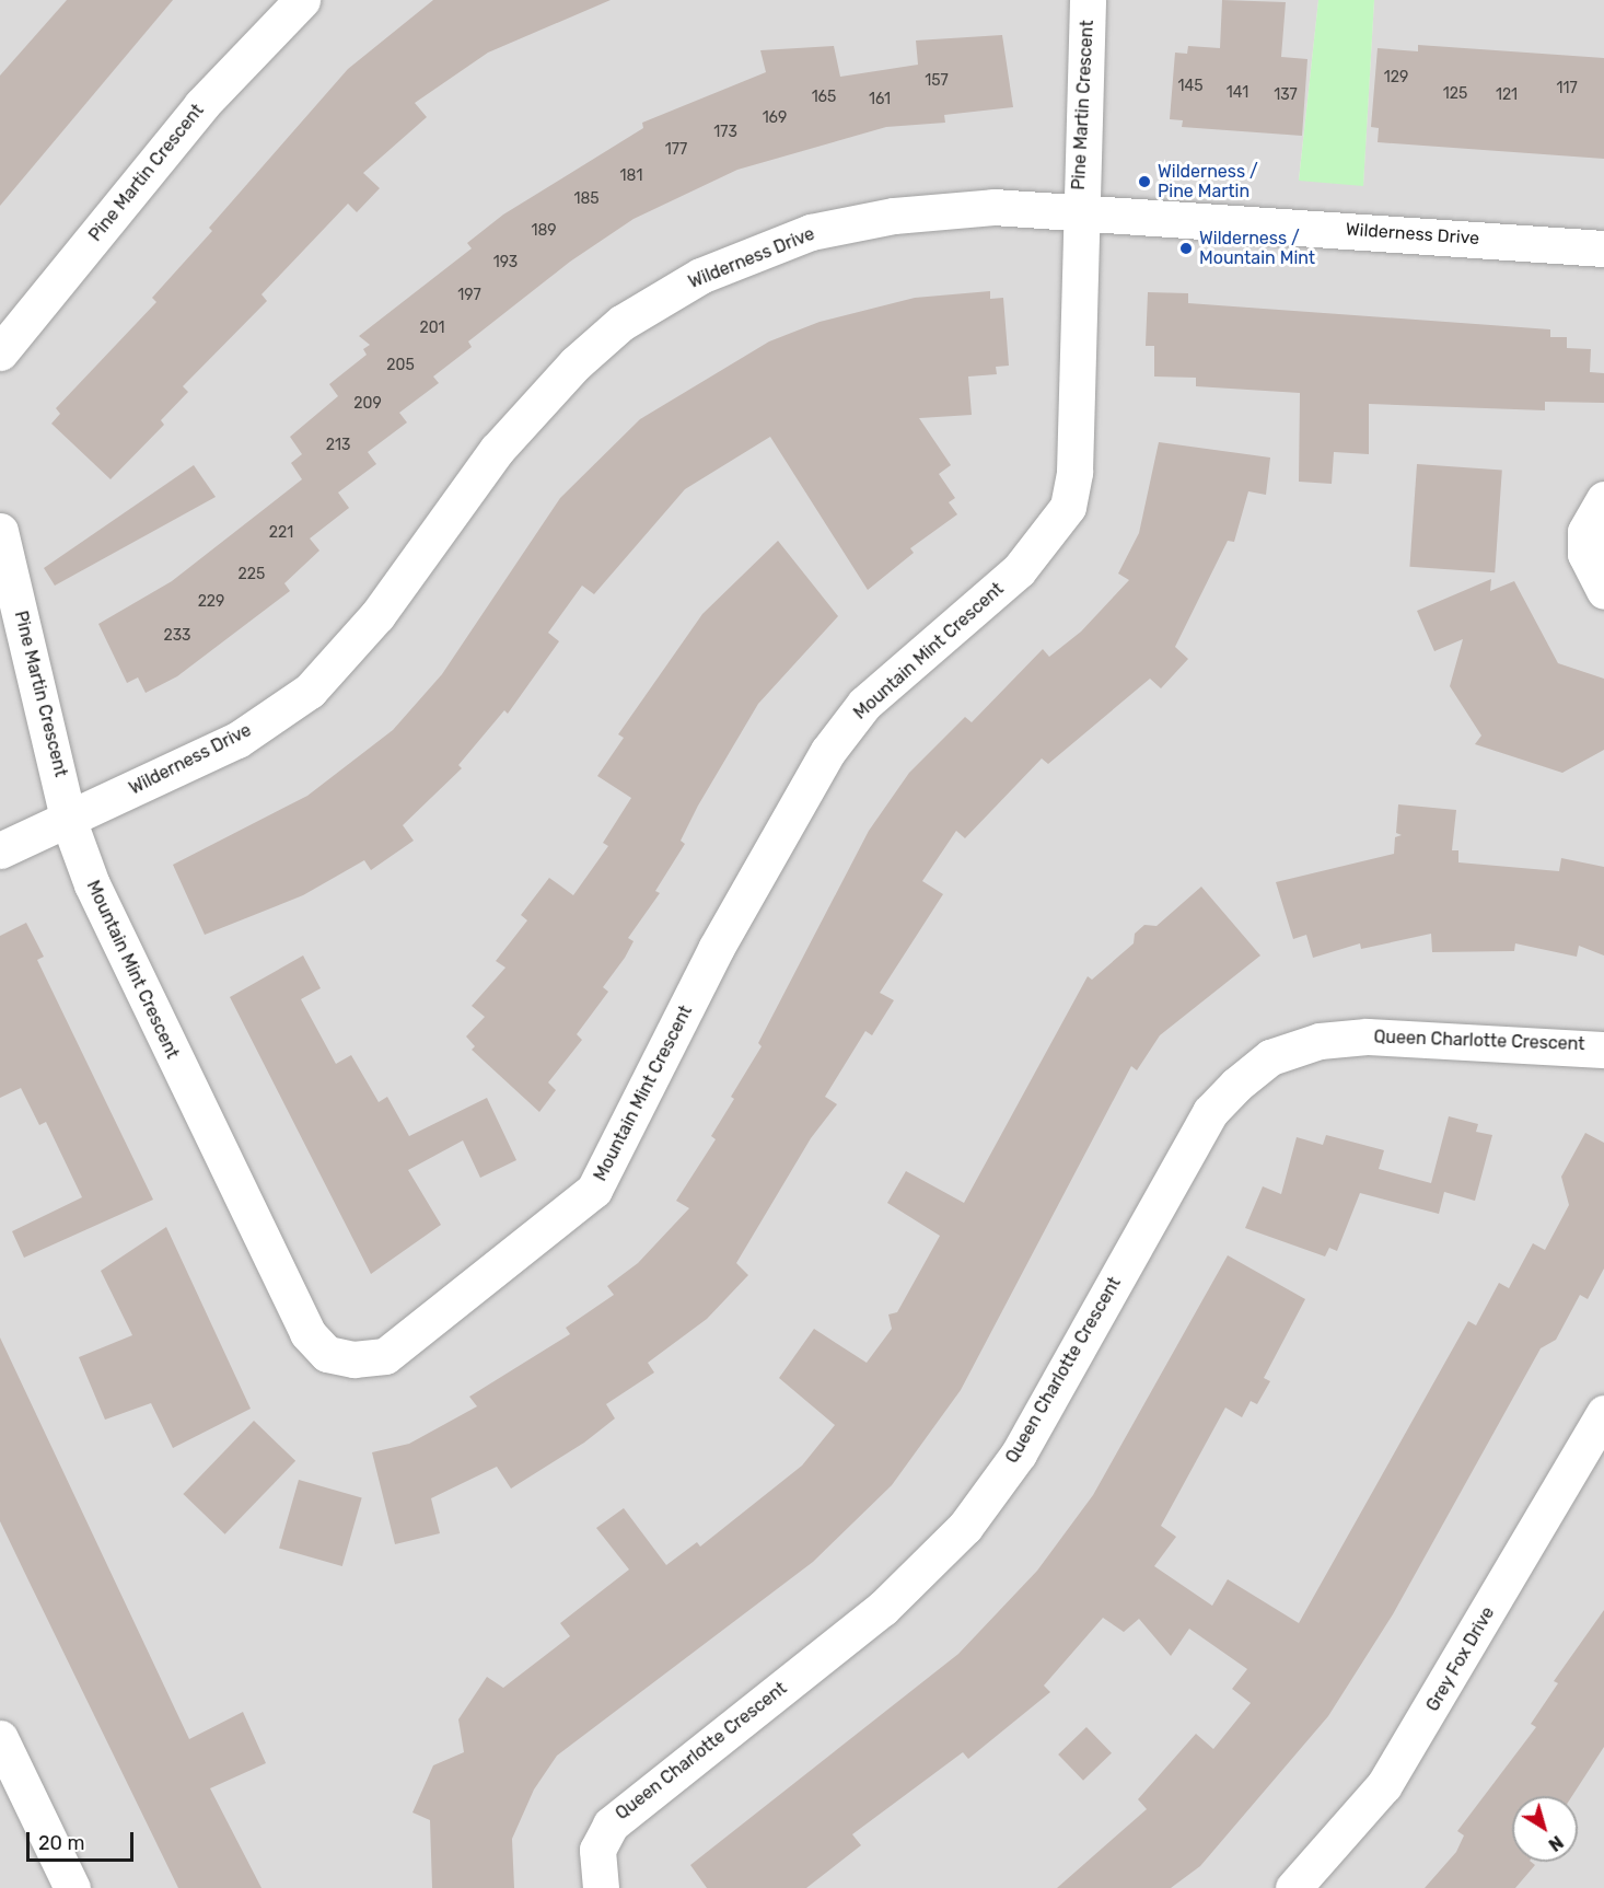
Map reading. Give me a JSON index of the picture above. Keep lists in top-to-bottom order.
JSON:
{
  "streets": {
    "street": [
      "Pine Martin Crescent",
      "Wilderness Drive",
      "Mountain Mint Crescent",
      "Queen Charlotte Crescent",
      "Grey Fox Drive"
    ]
  },
  "crossings": [
    ["Pine Martin Crescent", "Wilderness Drive"],
    ["Pine Martin Crescent", "Mountain Mint Crescent"],
    ["Wilderness Drive", "Mountain Mint Crescent"]
  ],
  "places": ["Wilderness / Pine Martin", "Wilderness / Mountain Mint"],
  "house_numbers": [
    "129",
    "157",
    "145",
    "117",
    "141",
    "125",
    "137",
    "121",
    "165",
    "161",
    "169",
    "173",
    "177",
    "181",
    "185",
    "189",
    "193",
    "197",
    "201",
    "205",
    "209",
    "213",
    "221",
    "225",
    "229",
    "233"
  ],
  "scale_bar": "20 m",
  "north": "bottom right"
}
